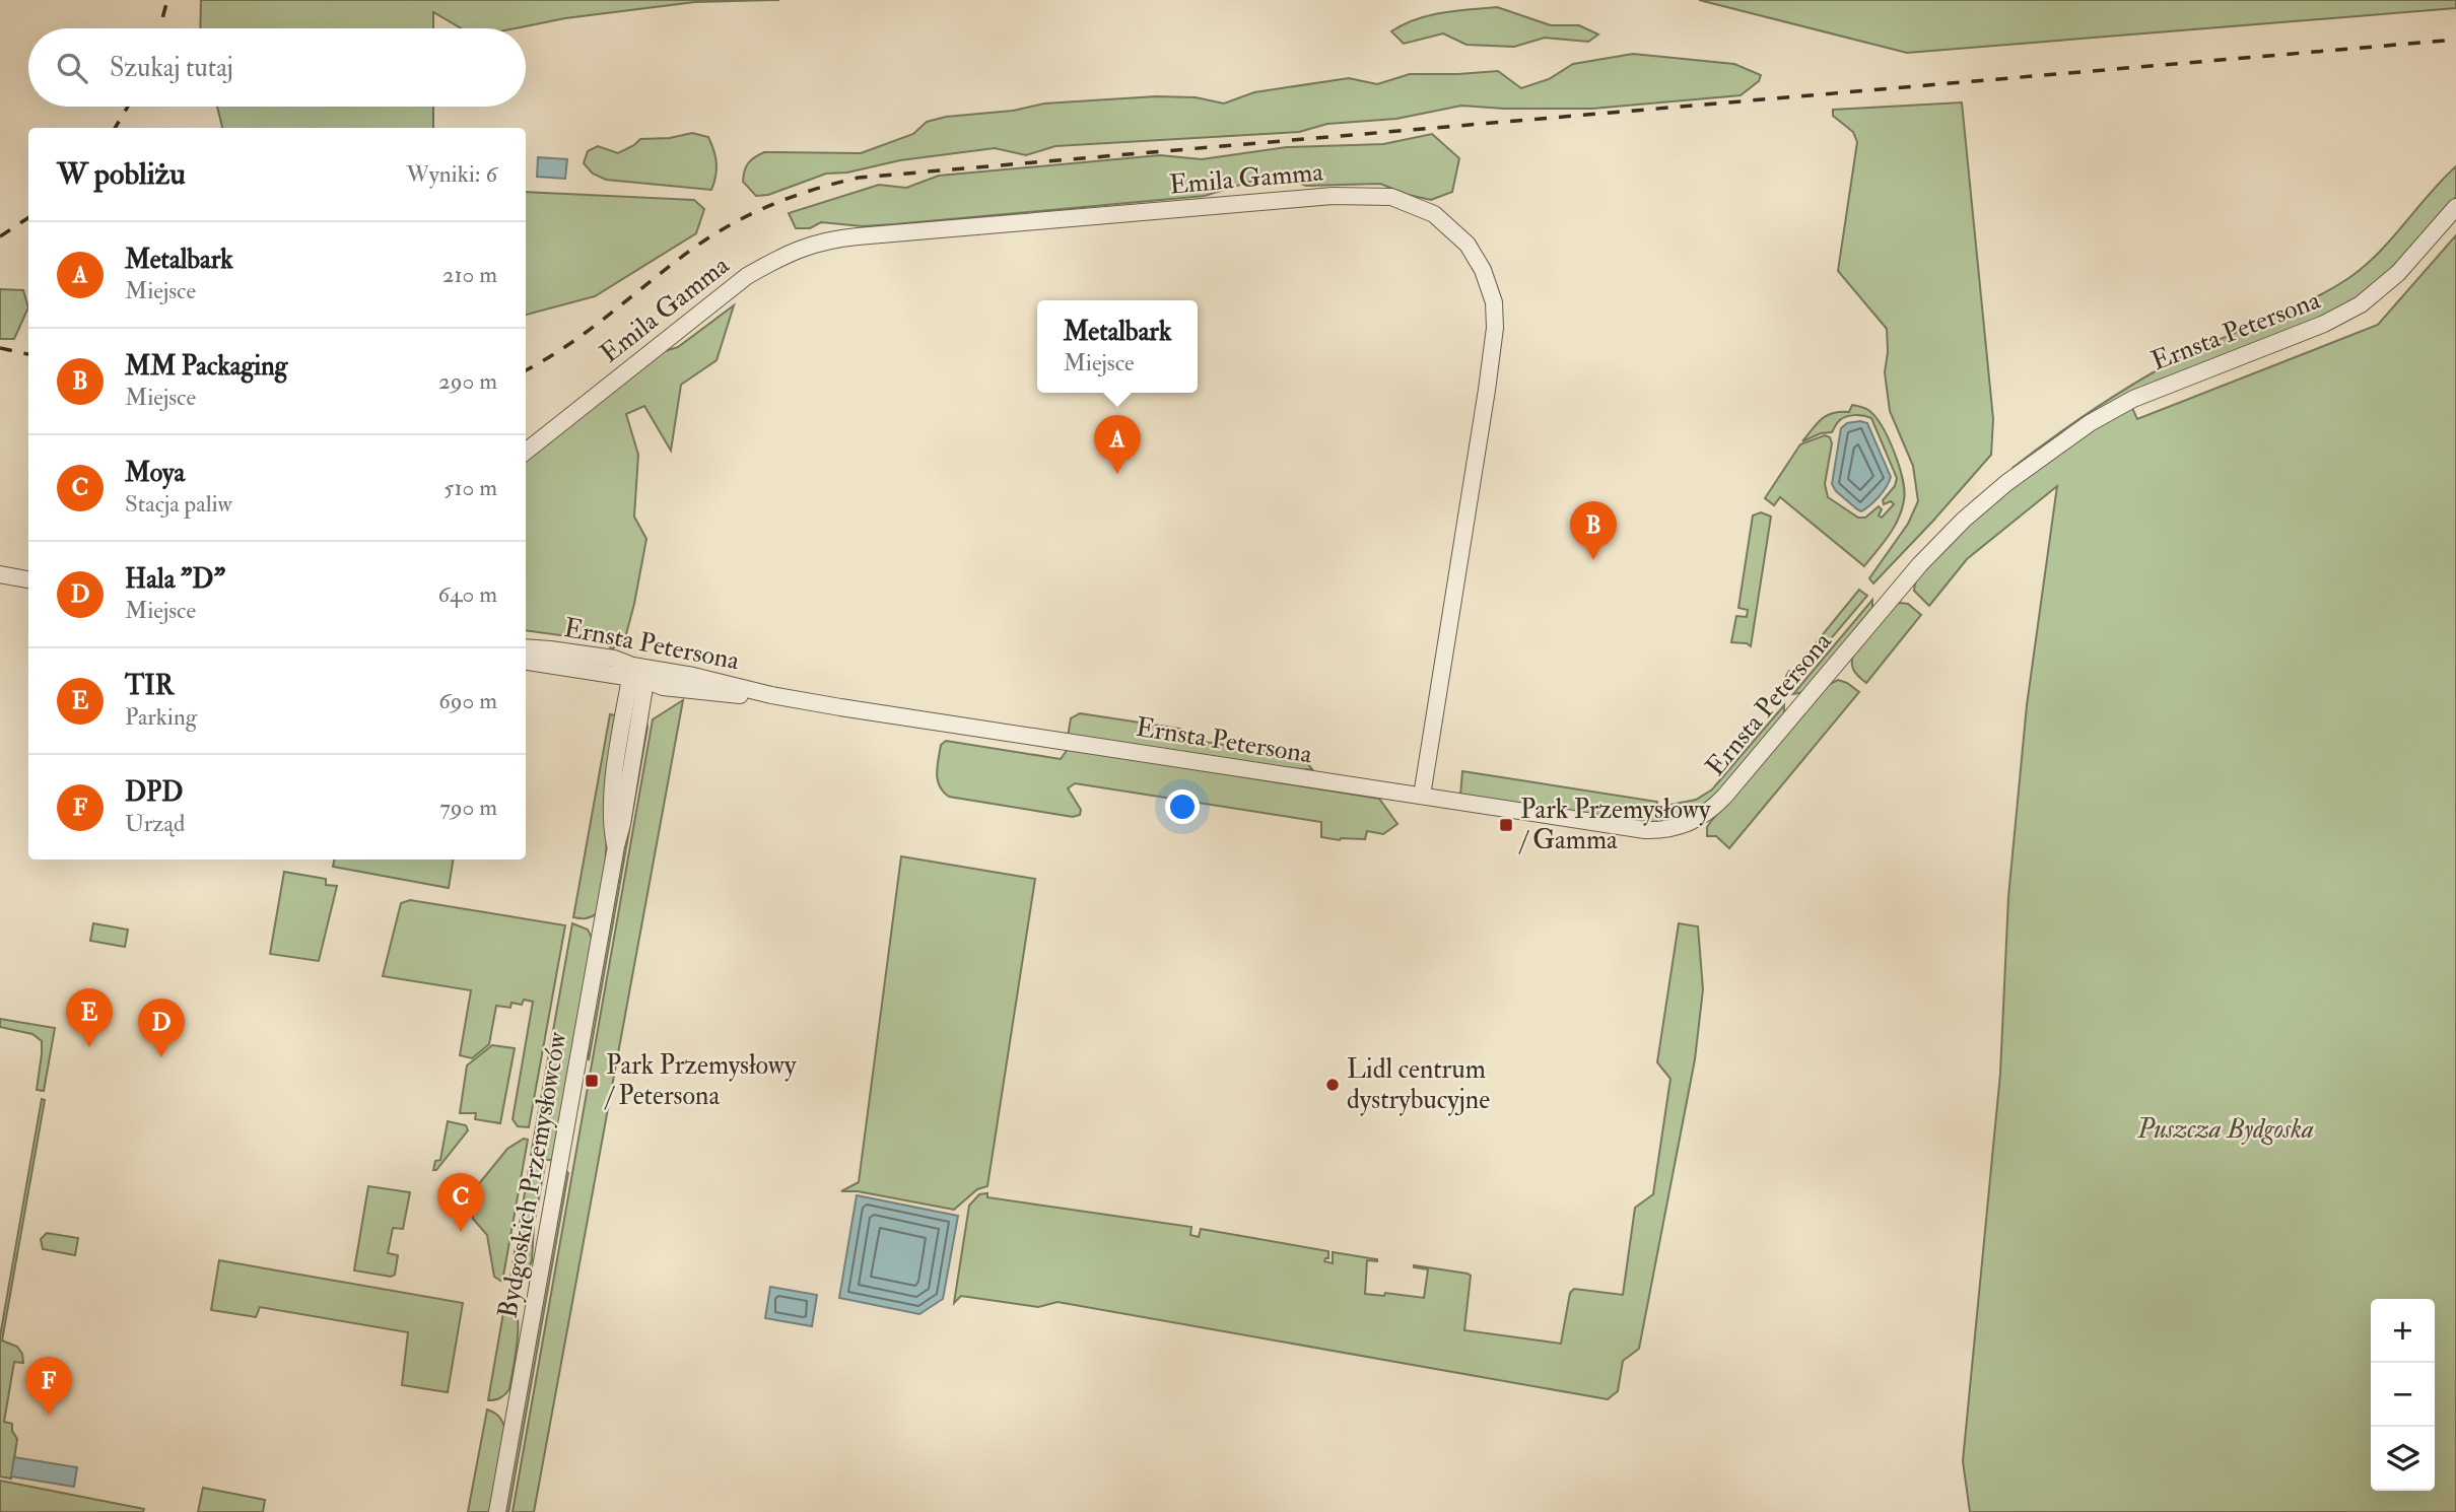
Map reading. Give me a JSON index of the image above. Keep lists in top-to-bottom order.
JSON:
{
  "streets": {
    "street": ["Emila Gamma", "Ernsta Petersona", "Bydgoskich Przemysłowców"]
  },
  "crossings": [
    ["Emila Gamma", "Ernsta Petersona"],
    ["Ernsta Petersona", "Bydgoskich Przemysłowców"]
  ],
  "parks": ["Puszcza Bydgoska"],
  "places": {
    "transit": ["Park Przemysłowy / Gamma", "Park Przemysłowy / Petersona"],
    "other": ["Lidl centrum dystrybucyjne"]
  },
  "page": {
    "search": "Szukaj tutaj",
    "heading": ["W pobliżu", "Wyniki: 6"],
    "list": [
      {
        "mark": "A",
        "name": "Metalbark",
        "note": "Miejsce",
        "value": "210 m"
      },
      {
        "mark": "B",
        "name": "MM Packaging",
        "note": "Miejsce",
        "value": "290 m"
      },
      {
        "mark": "C",
        "name": "Moya",
        "note": "Stacja paliw",
        "value": "510 m"
      },
      {
        "mark": "D",
        "name": "Hala \"D\"",
        "note": "Miejsce",
        "value": "640 m"
      },
      {
        "mark": "E",
        "name": "TIR",
        "note": "Parking",
        "value": "690 m"
      },
      {
        "mark": "F",
        "name": "DPD",
        "note": "Urząd",
        "value": "790 m"
      }
    ],
    "popup": ["Metalbark", "Miejsce"],
    "pins": [
      "A",
      "B",
      "E",
      "D",
      "C",
      "F"
    ],
    "map_buttons": ["+", "−"]
  }
}
